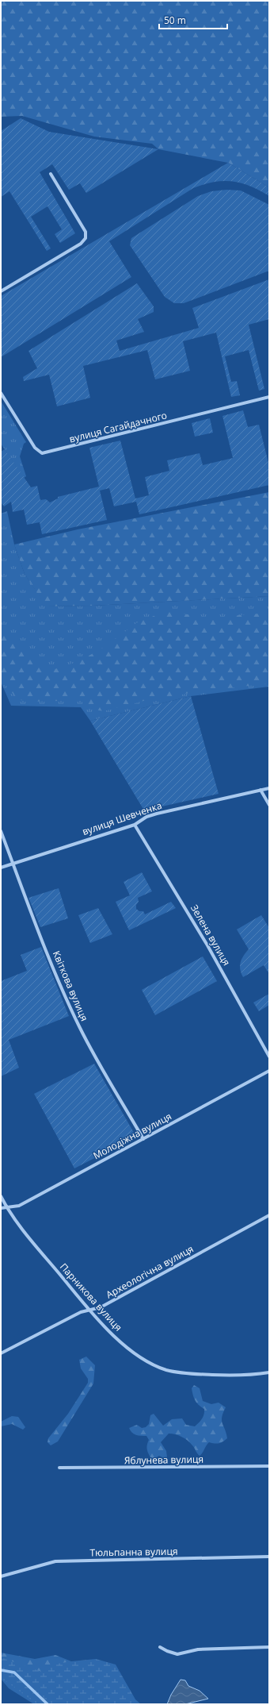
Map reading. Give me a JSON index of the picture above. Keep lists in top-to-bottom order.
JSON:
{
  "streets": {
    "street": [
      "вулиця Сагайдачного",
      "вулиця Шевченка",
      "Зелена вулиця",
      "Квіткова вулиця",
      "Молодіжна вулиця",
      "Археологічна вулиця",
      "Парникова вулиця",
      "Яблунева вулиця",
      "Тюльпанна вулиця"
    ]
  },
  "crossings": [
    ["вулиця Шевченка", "Зелена вулиця"],
    ["вулиця Шевченка", "Квіткова вулиця"],
    ["Квіткова вулиця", "Молодіжна вулиця"],
    ["Молодіжна вулиця", "Парникова вулиця"],
    ["Археологічна вулиця", "Парникова вулиця"]
  ],
  "scale_bar": "50 m"
}
